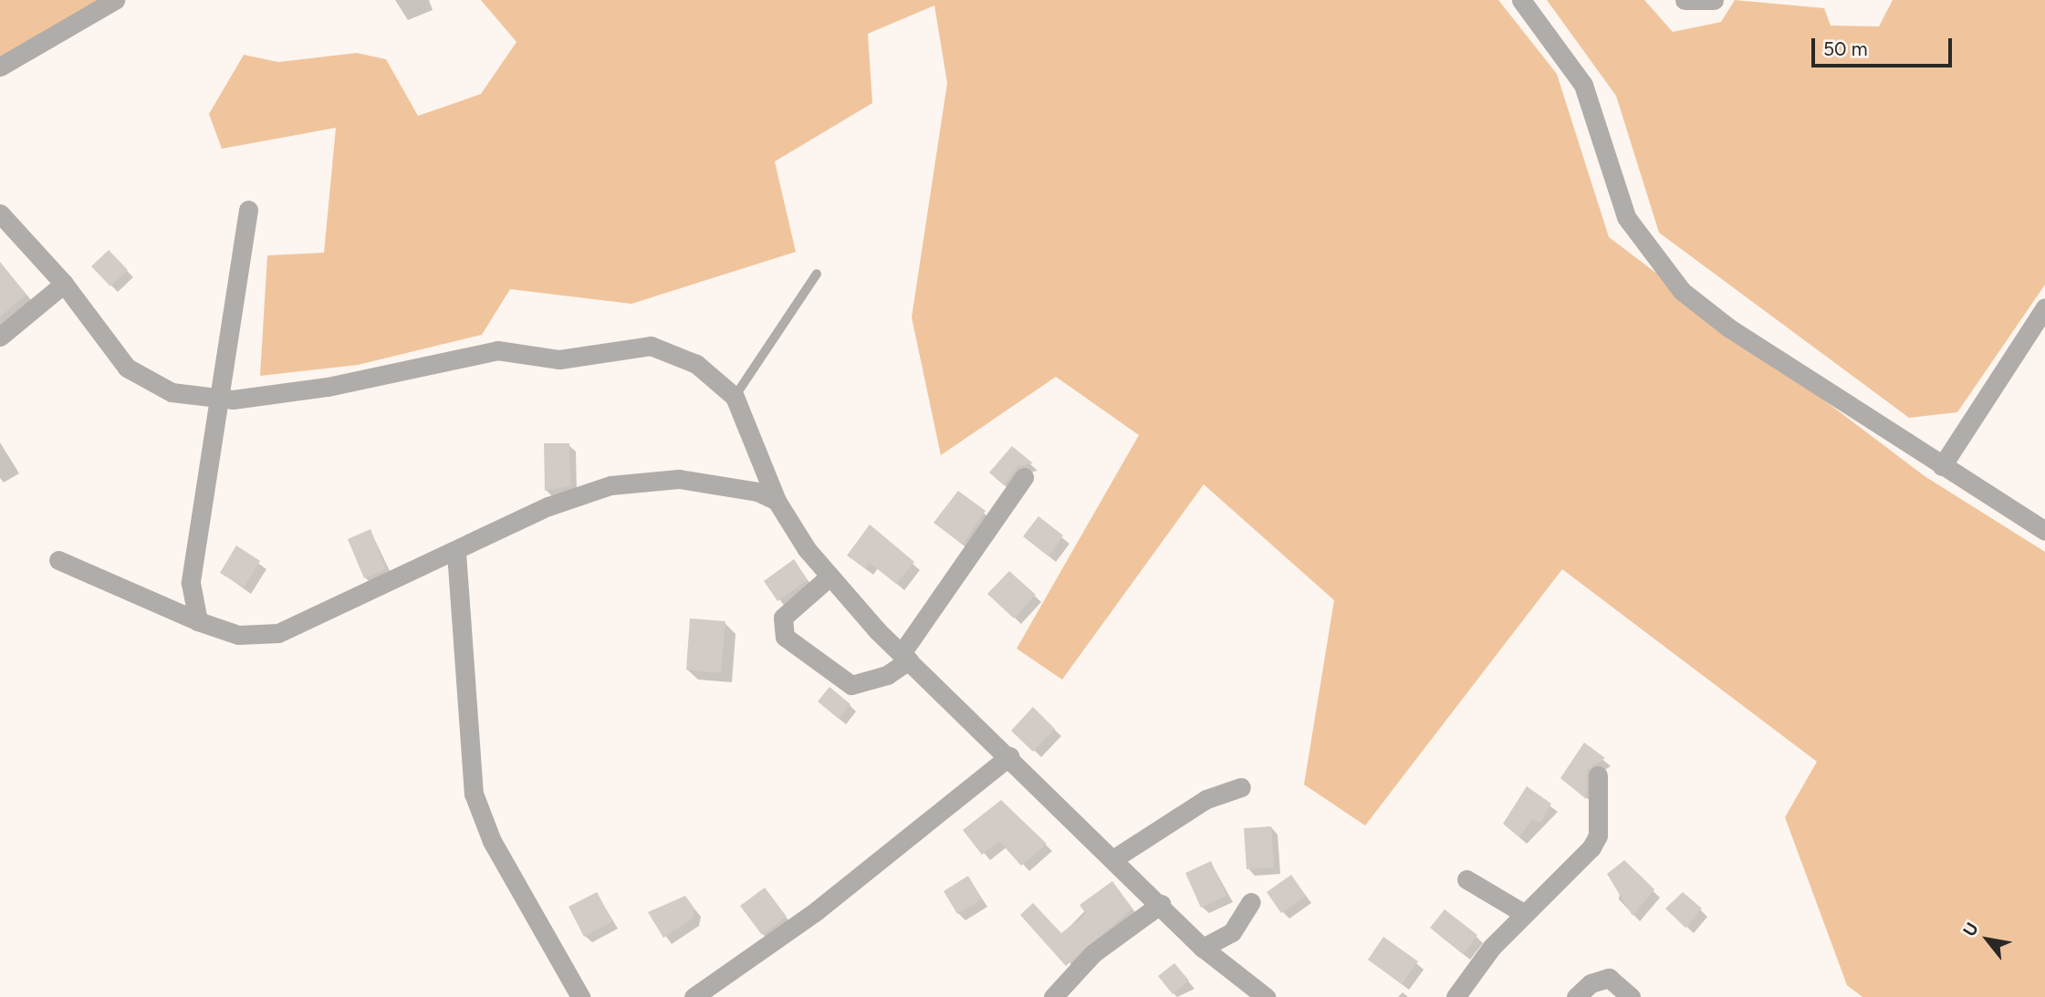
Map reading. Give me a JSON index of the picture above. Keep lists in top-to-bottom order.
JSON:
{
  "scale_bar": "50 m",
  "north": "top left"
}
